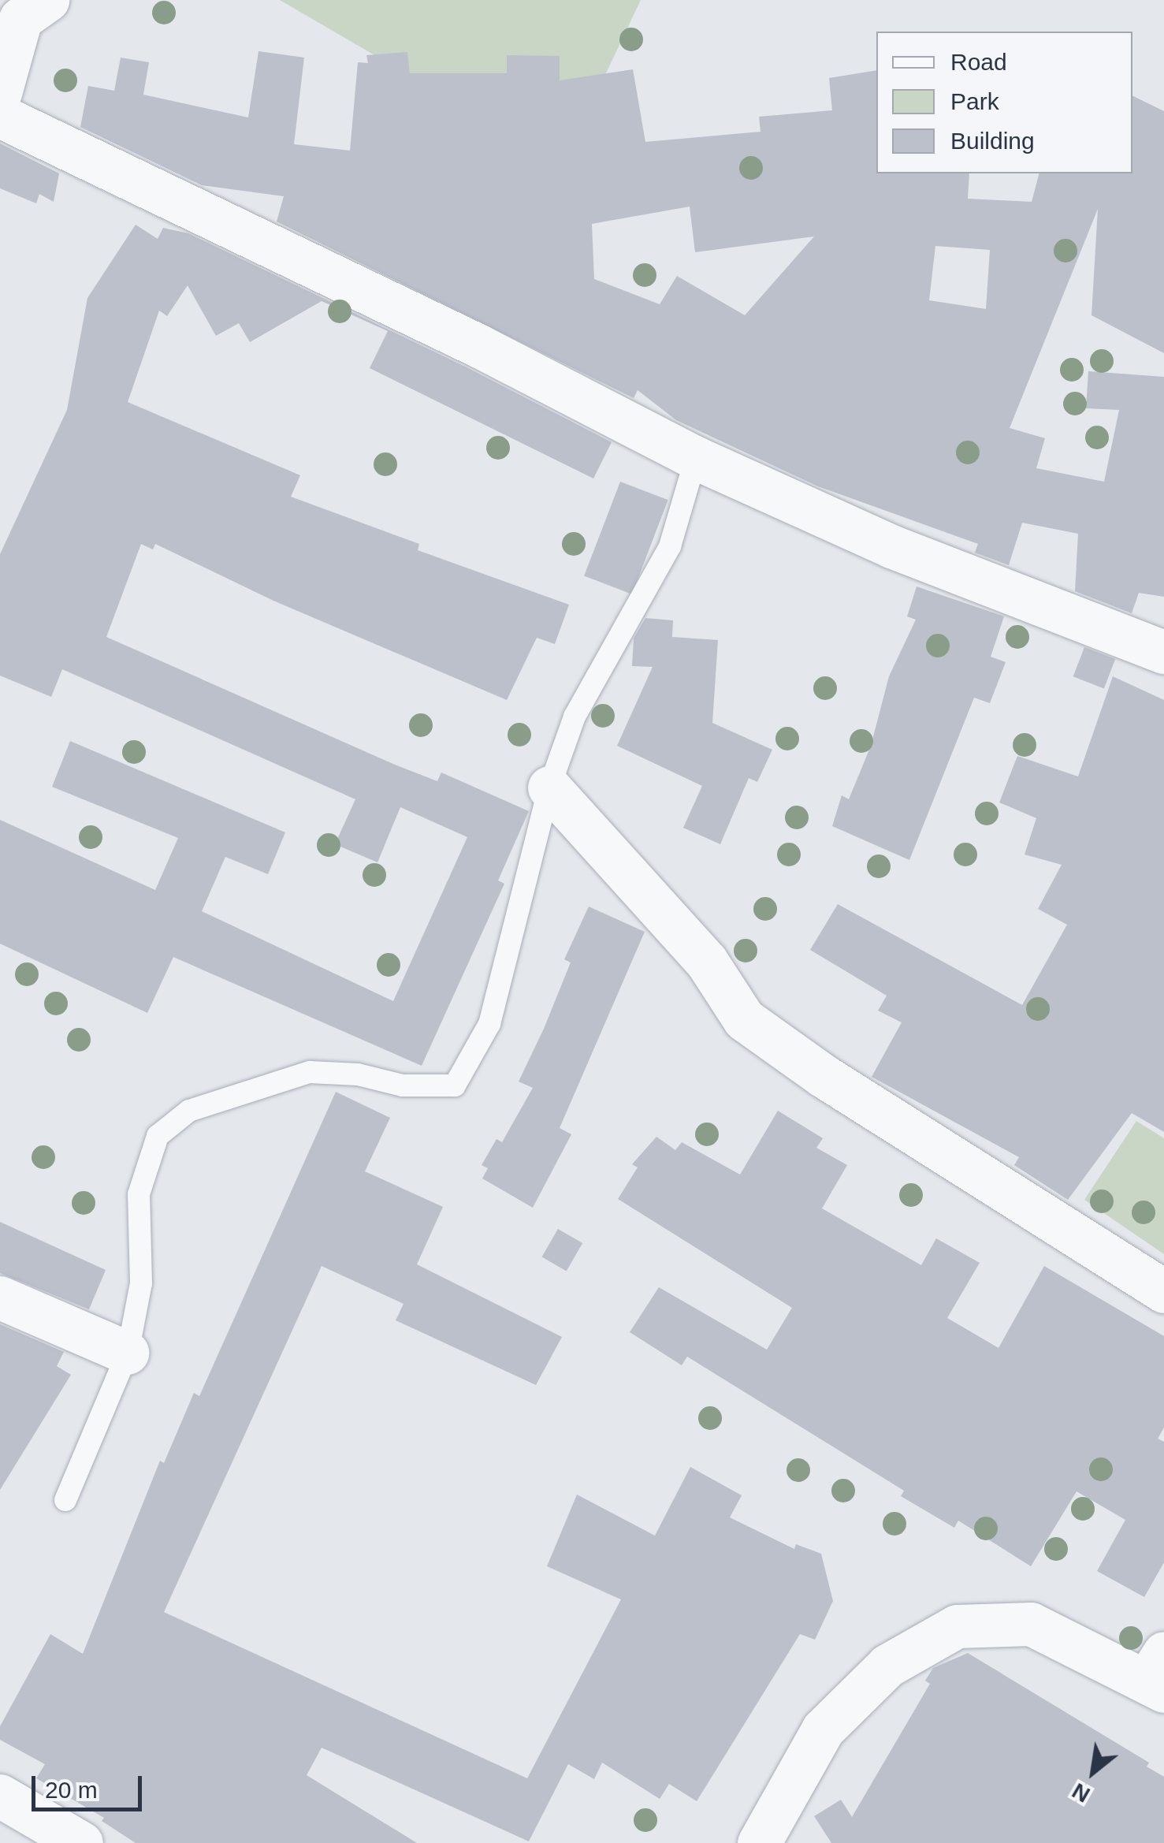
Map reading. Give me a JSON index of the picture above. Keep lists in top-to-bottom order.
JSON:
{
  "legend": ["Road", "Park", "Building"],
  "scale_bar": "20 m",
  "north": "bottom left"
}
